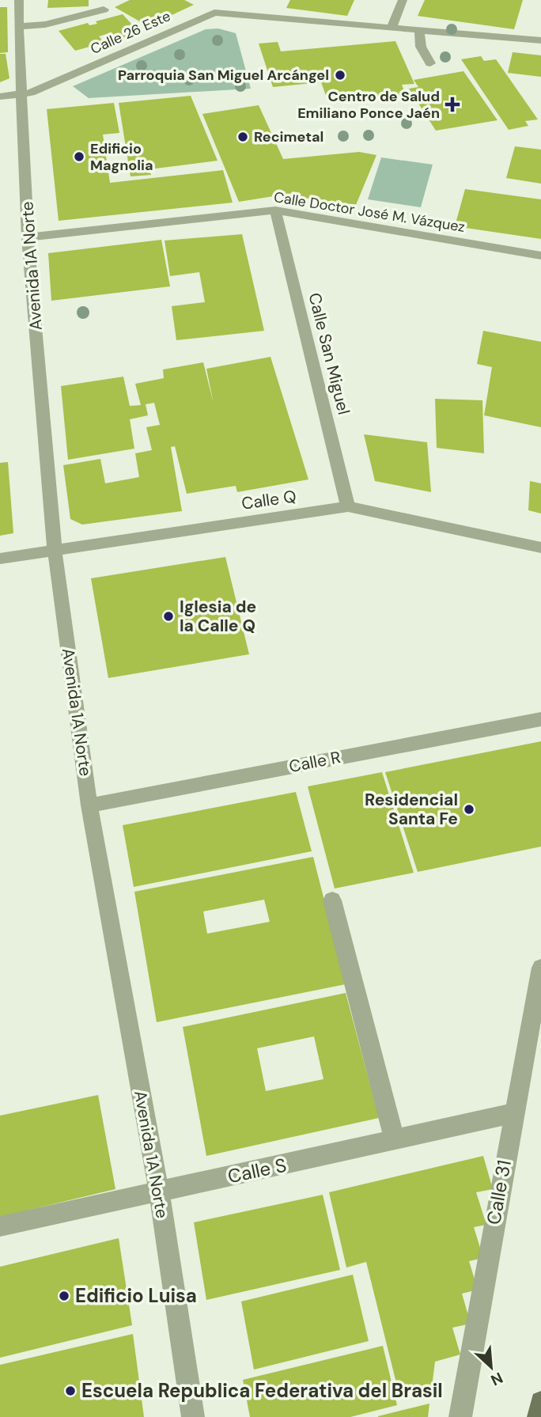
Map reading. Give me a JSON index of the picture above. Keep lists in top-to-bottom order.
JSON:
{
  "streets": {
    "street": [
      "Calle 26 Este",
      "Calle Doctor José M. Vázquez",
      "Avenida 1A Norte",
      "Calle San Miguel",
      "Calle Q",
      "Calle R",
      "Calle S",
      "Calle 31"
    ]
  },
  "crossings": [
    ["Calle 26 Este", "Avenida 1A Norte"],
    ["Calle Doctor José M. Vázquez", "Avenida 1A Norte"],
    ["Calle Doctor José M. Vázquez", "Calle San Miguel"],
    ["Avenida 1A Norte", "Calle Q"],
    ["Avenida 1A Norte", "Calle R"],
    ["Avenida 1A Norte", "Calle S"],
    ["Calle San Miguel", "Calle Q"],
    ["Calle S", "Calle 31"]
  ],
  "places": {
    "other": [
      "Parroquia San Miguel Arcángel",
      "Recimetal",
      "Edificio Magnolia",
      "Iglesia de la Calle Q",
      "Residencial Santa Fe",
      "Edificio Luisa",
      "Escuela Republica Federativa del Brasil"
    ],
    "health": ["Centro de Salud Emiliano Ponce Jaén"]
  },
  "north": "bottom right"
}
